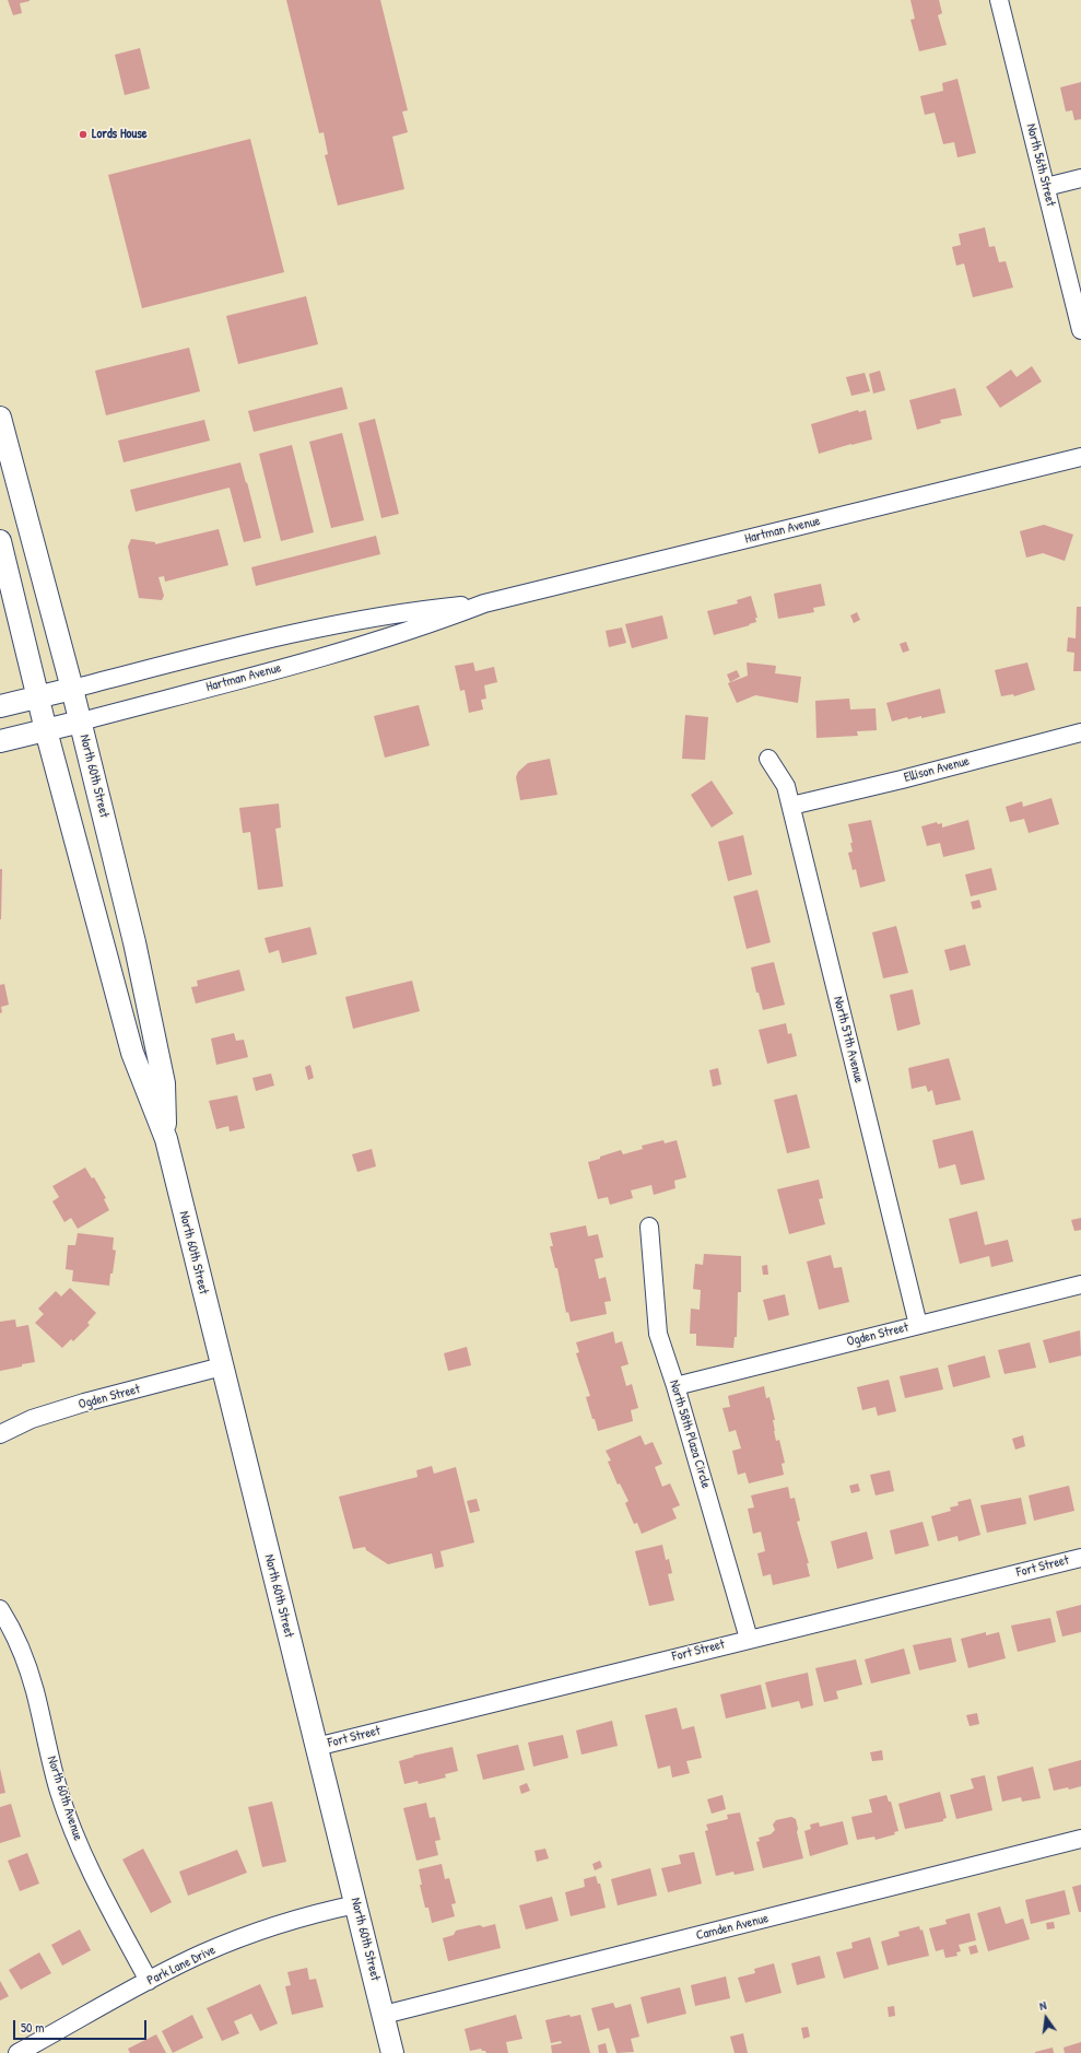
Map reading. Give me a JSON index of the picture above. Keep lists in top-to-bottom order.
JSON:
{
  "streets": {
    "main road": ["Hartman Avenue", "North 60th Street"],
    "street": [
      "North 56th Street",
      "Ellison Avenue",
      "North 57th Avenue",
      "Ogden Street",
      "North 58th Plaza Circle",
      "Fort Street",
      "North 60th Avenue",
      "Camden Avenue",
      "Park Lane Drive"
    ]
  },
  "crossings": [
    ["Hartman Avenue", "North 60th Street"],
    ["Ellison Avenue", "North 57th Avenue"],
    ["North 60th Street", "Ogden Street"],
    ["North 60th Street", "Fort Street"],
    ["North 60th Street", "Camden Avenue"],
    ["North 60th Street", "Park Lane Drive"],
    ["North 57th Avenue", "Ogden Street"],
    ["Ogden Street", "North 58th Plaza Circle"],
    ["North 58th Plaza Circle", "Fort Street"],
    ["North 60th Avenue", "Park Lane Drive"]
  ],
  "places": ["Lords House"],
  "scale_bar": "50 m",
  "north": "top"
}
